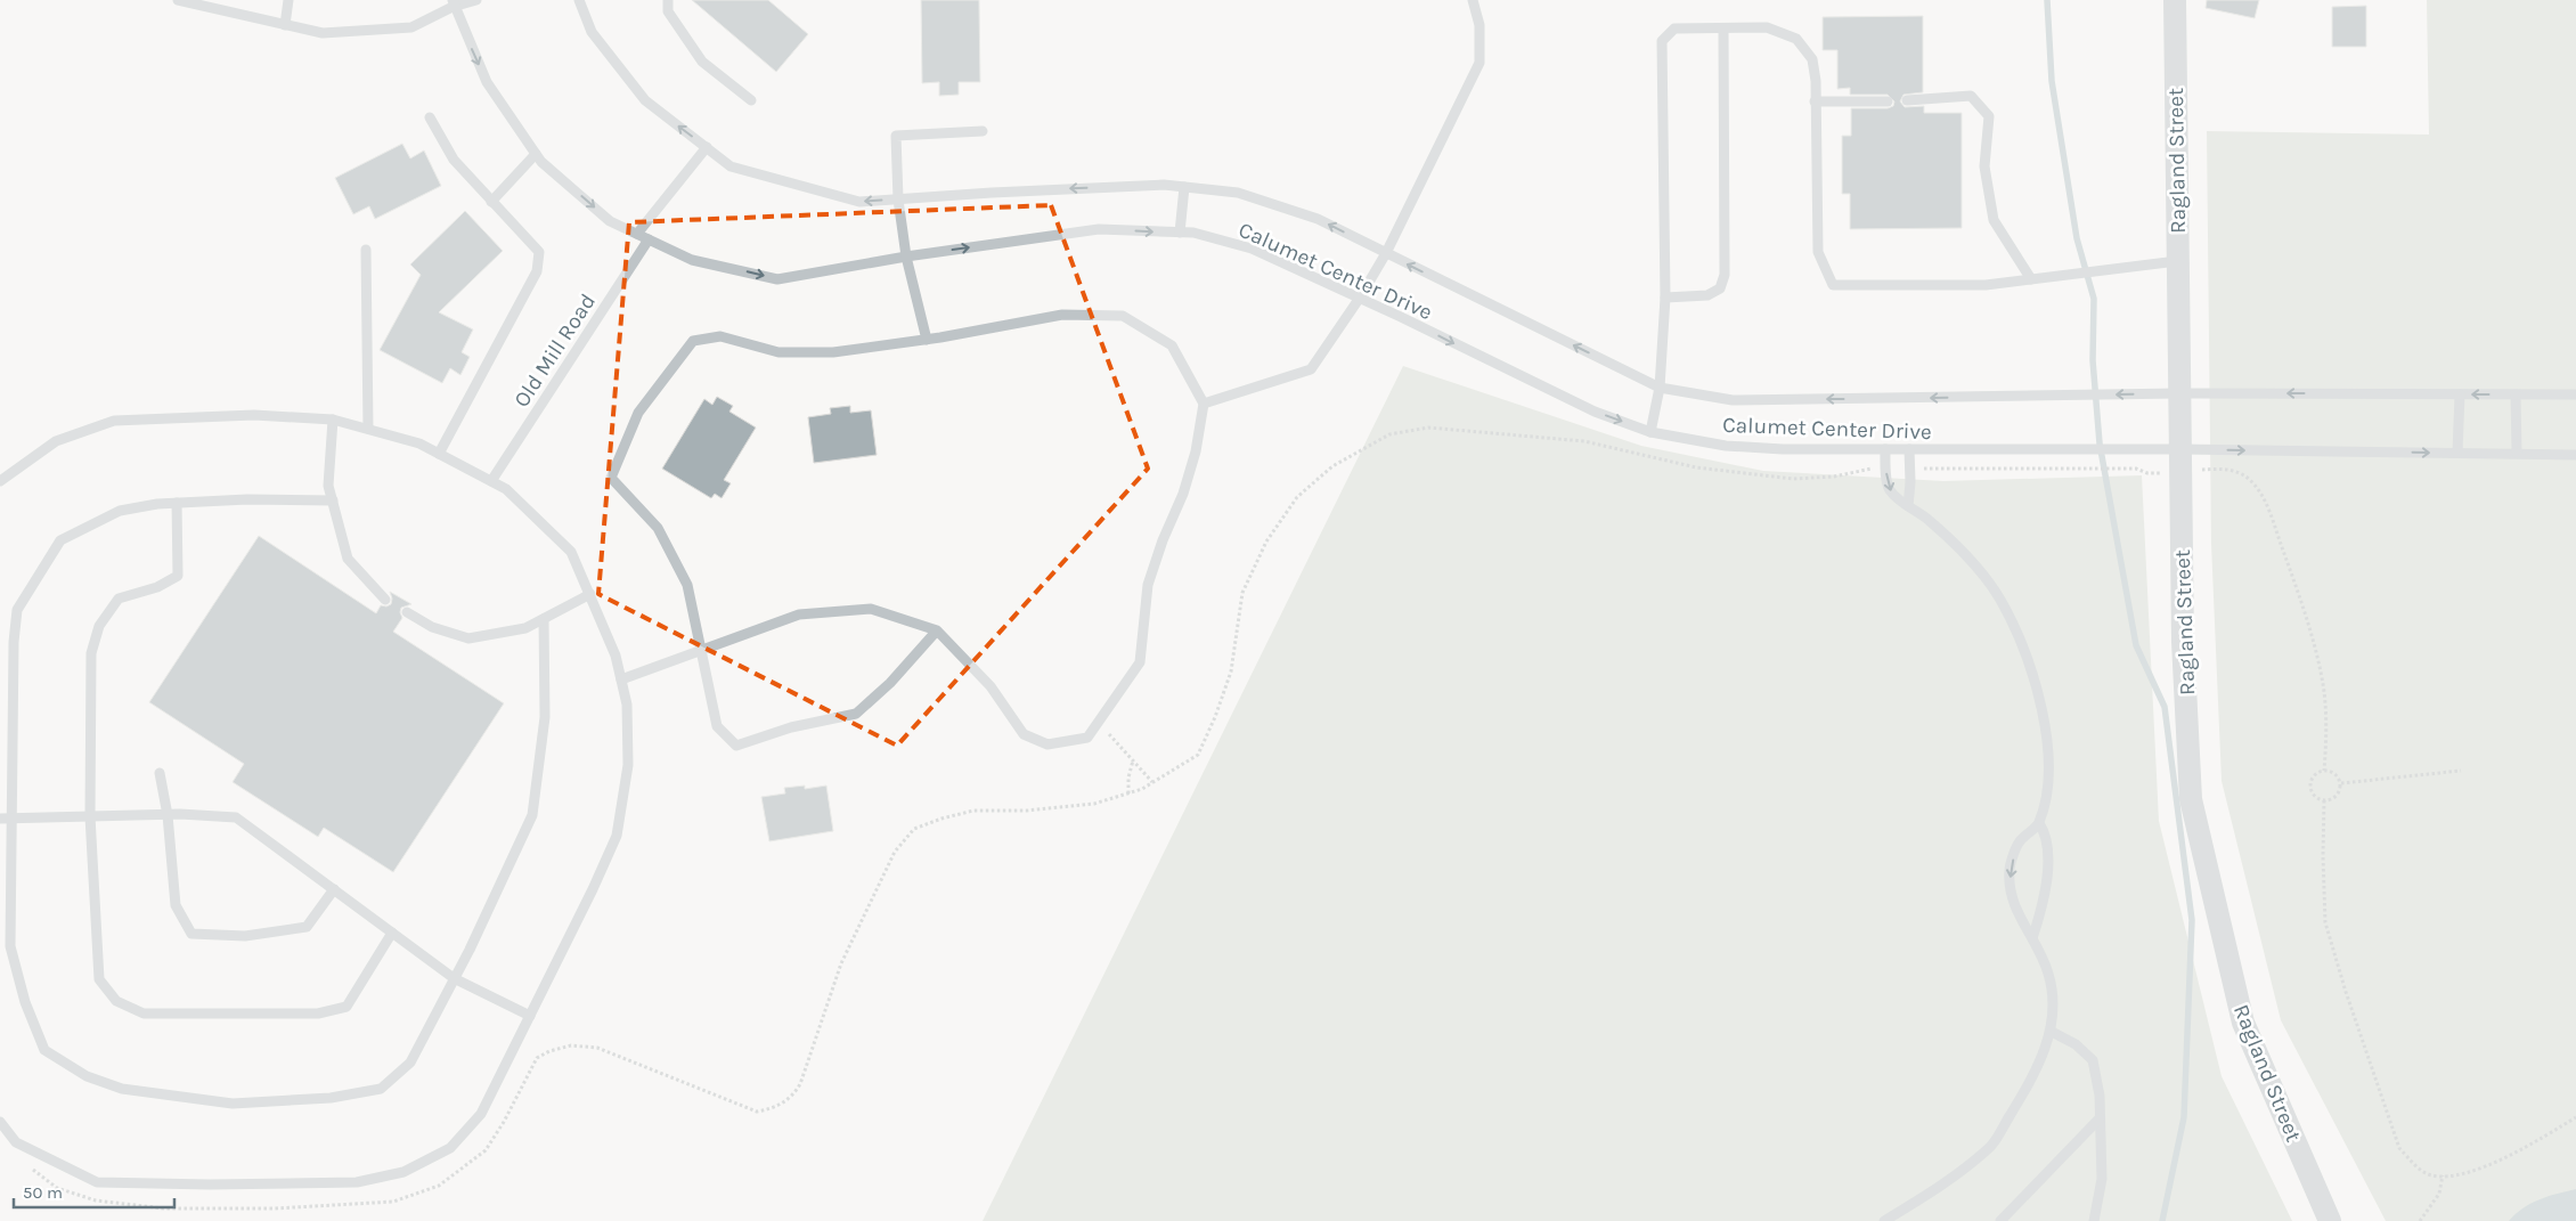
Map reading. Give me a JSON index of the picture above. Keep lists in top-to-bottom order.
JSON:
{
  "streets": {
    "street": ["Ragland Street"],
    "lane": ["Calumet Center Drive", "Old Mill Road"]
  },
  "crossings": [
    ["Ragland Street", "Calumet Center Drive"],
    ["Calumet Center Drive", "Old Mill Road"]
  ],
  "scale_bar": "50 m"
}
